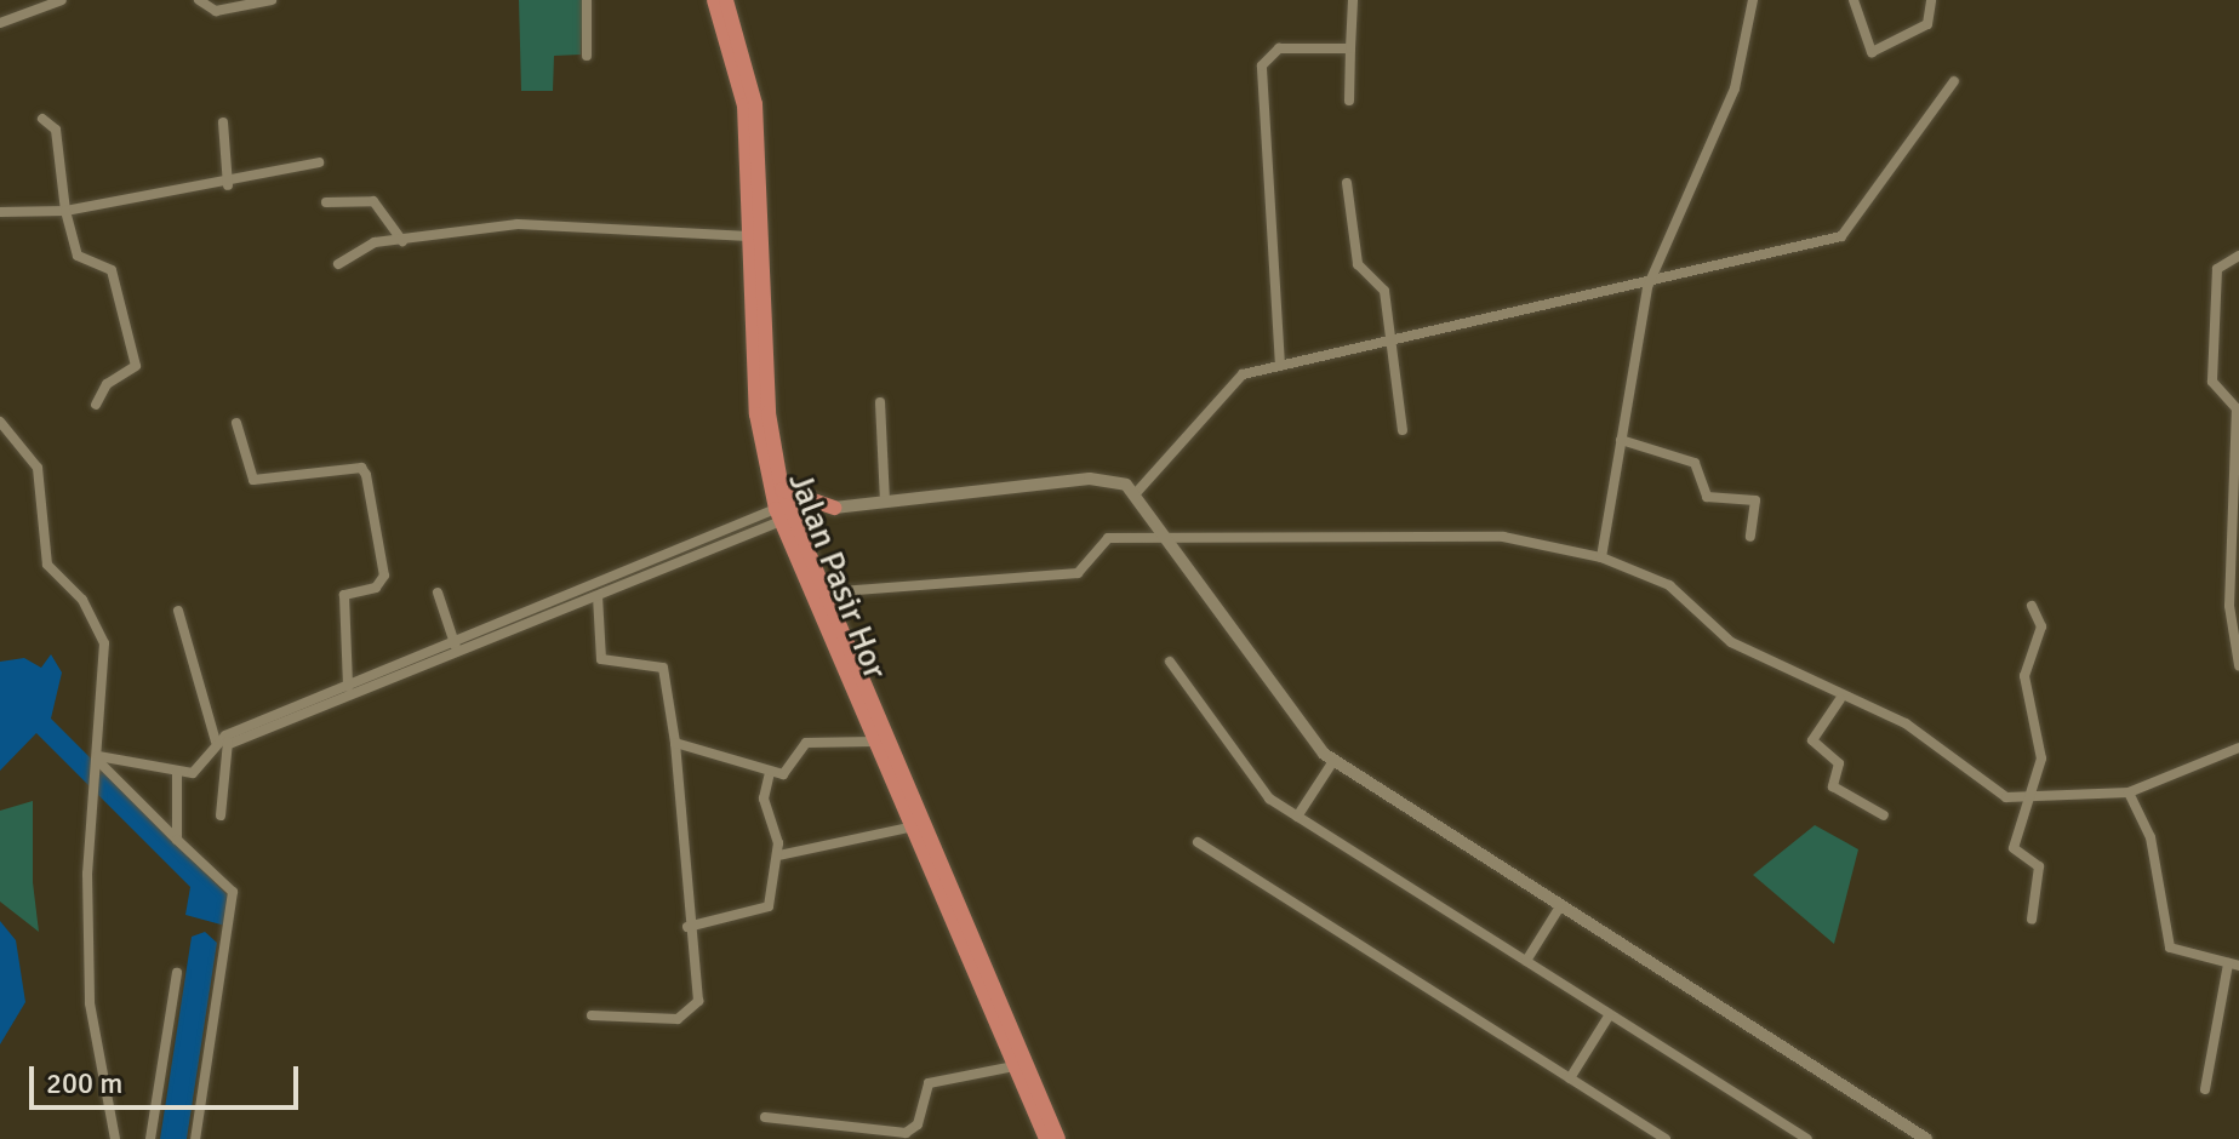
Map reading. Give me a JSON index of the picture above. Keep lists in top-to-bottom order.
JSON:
{
  "streets": {
    "main road": ["Jalan Pasir Hor"]
  },
  "scale_bar": "200 m"
}
